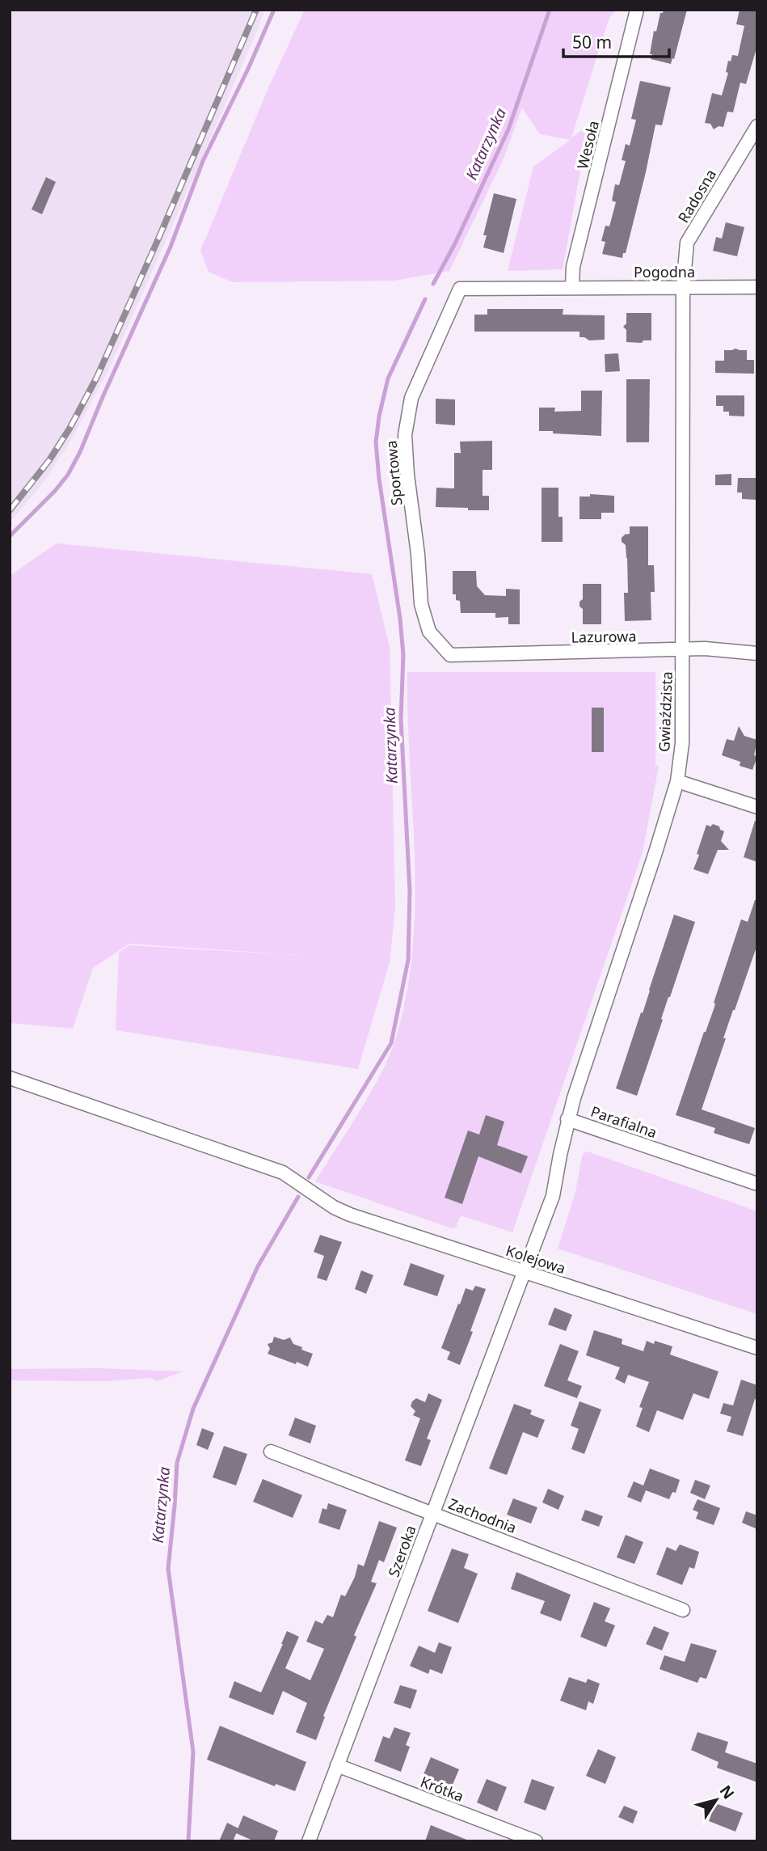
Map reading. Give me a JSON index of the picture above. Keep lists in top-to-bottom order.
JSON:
{
  "streets": {
    "street": [
      "Wesoła",
      "Radosna",
      "Pogodna",
      "Sportowa",
      "Lazurowa",
      "Gwiaździsta",
      "Parafialna",
      "Kolejowa",
      "Zachodnia",
      "Szeroka",
      "Krótka"
    ]
  },
  "crossings": [
    ["Wesoła", "Pogodna"],
    ["Radosna", "Pogodna"],
    ["Radosna", "Gwiaździsta"],
    ["Pogodna", "Sportowa"],
    ["Pogodna", "Gwiaździsta"],
    ["Sportowa", "Lazurowa"],
    ["Lazurowa", "Gwiaździsta"],
    ["Gwiaździsta", "Parafialna"],
    ["Parafialna", "Kolejowa"],
    ["Parafialna", "Szeroka"],
    ["Kolejowa", "Szeroka"],
    ["Zachodnia", "Szeroka"],
    ["Szeroka", "Krótka"]
  ],
  "water": ["Katarzynka"],
  "scale_bar": "50 m",
  "north": "top right"
}
